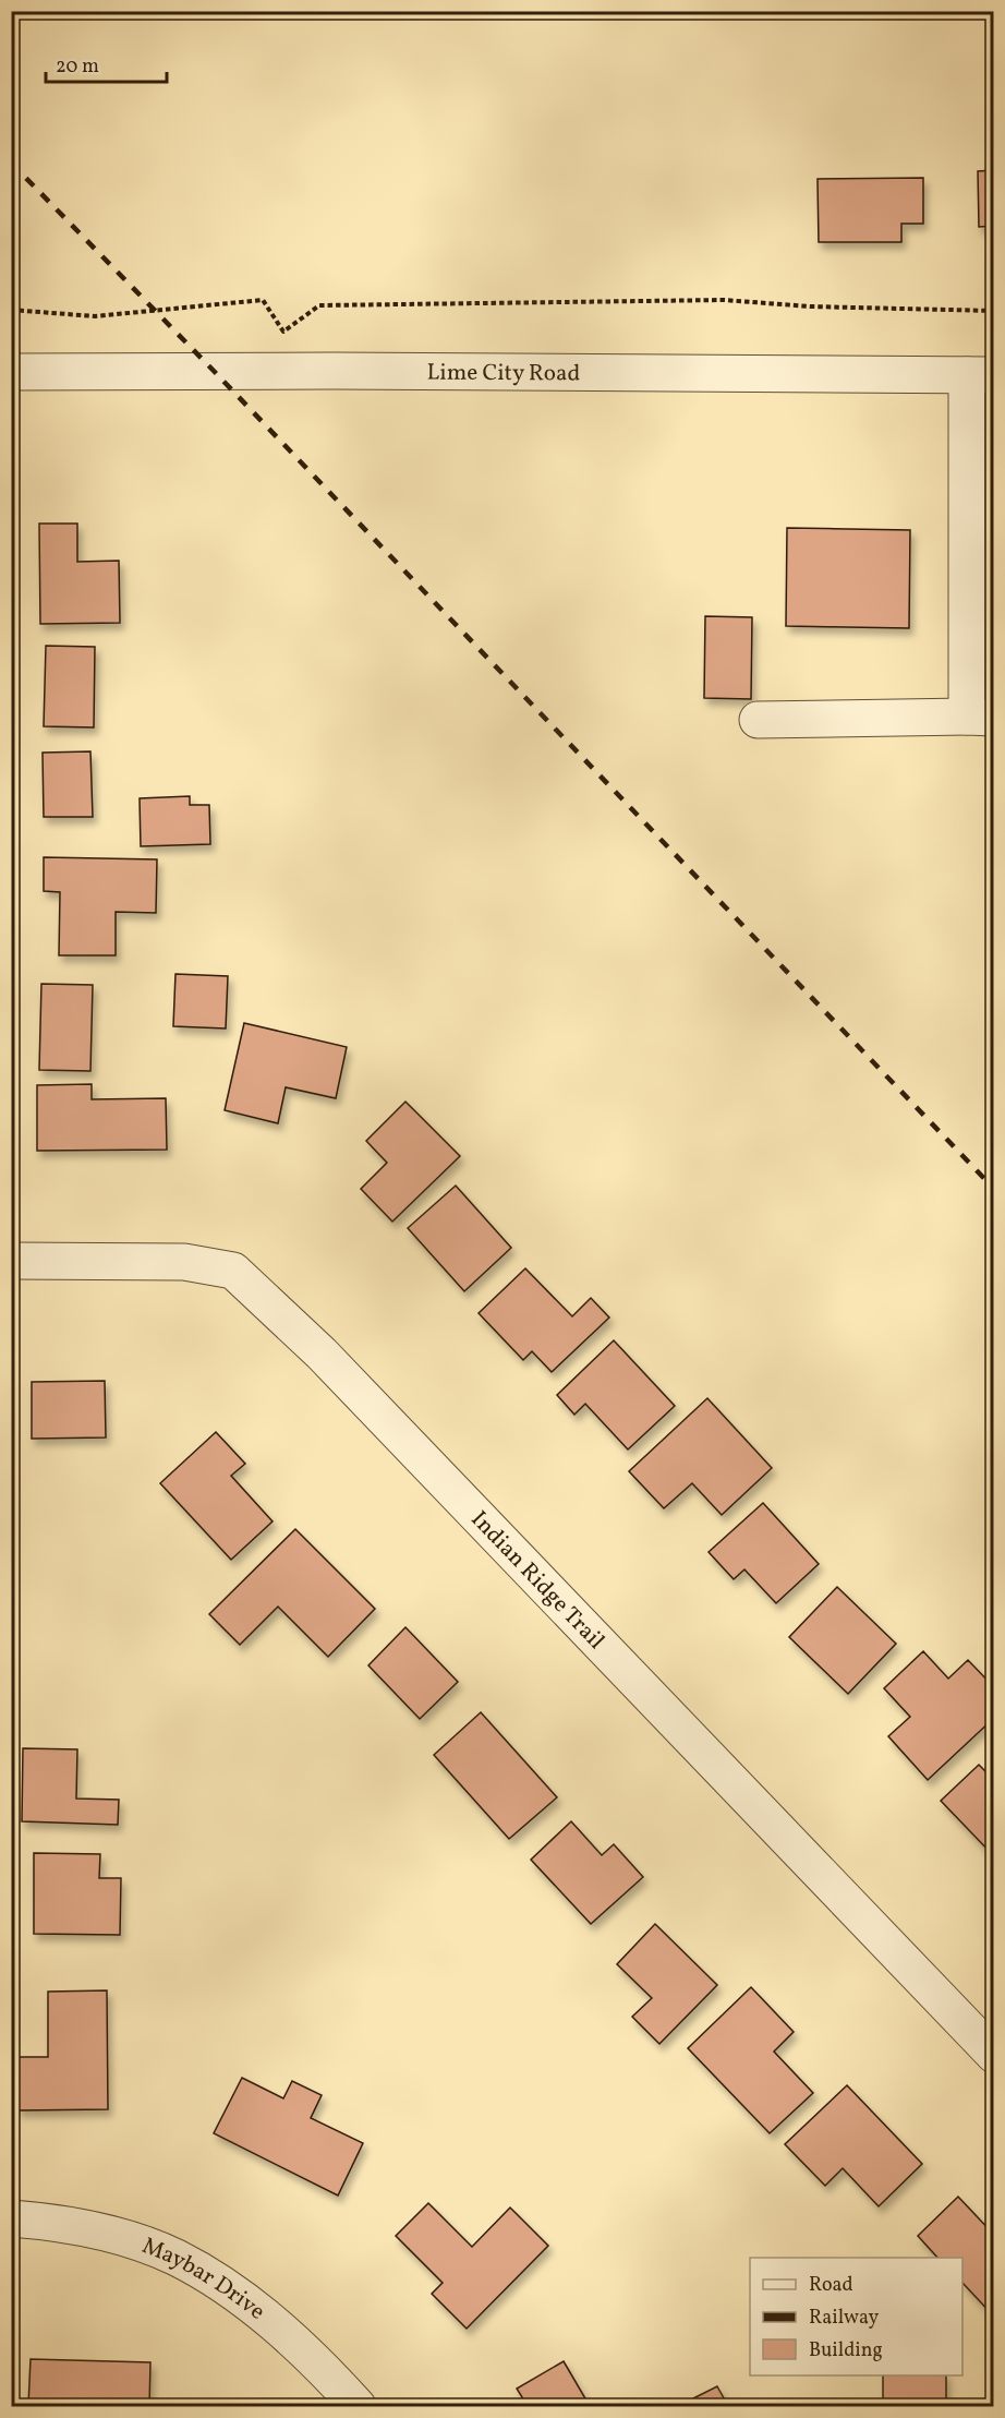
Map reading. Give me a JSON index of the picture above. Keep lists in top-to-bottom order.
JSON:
{
  "streets": {
    "street": ["Lime City Road", "Indian Ridge Trail", "Maybar Drive"]
  },
  "legend": ["Road", "Railway", "Building"],
  "scale_bar": "20 m"
}
